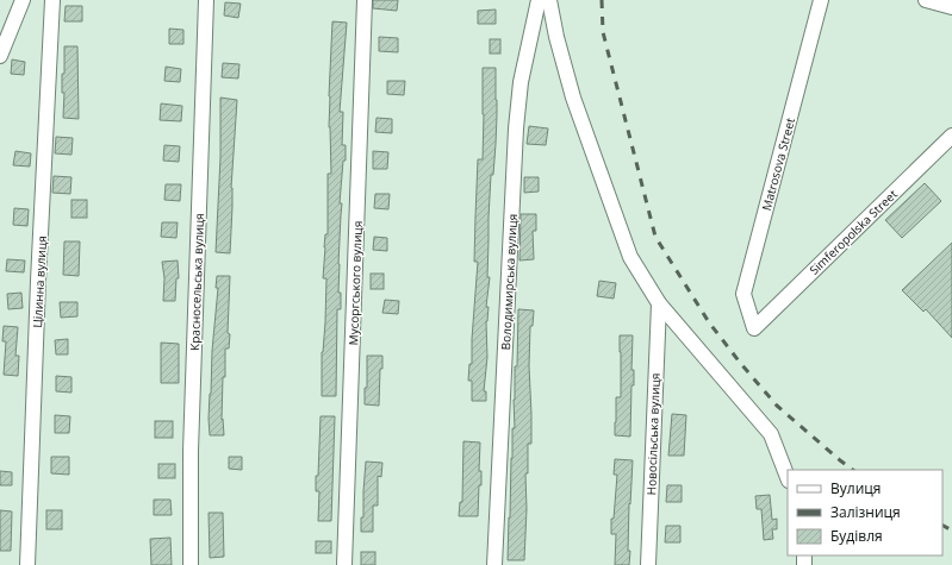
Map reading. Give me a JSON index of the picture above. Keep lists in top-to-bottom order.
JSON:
{
  "streets": {
    "street": [
      "Matrosova Street",
      "Simferopolska Street",
      "Цілинна вулиця",
      "Красносельська вулиця",
      "Володимирська вулиця",
      "Мусоргського вулиця",
      "Новосільська вулиця"
    ]
  },
  "crossings": [
    ["Matrosova Street", "Simferopolska Street"]
  ],
  "legend": ["Вулиця", "Залізниця", "Будівля"]
}
